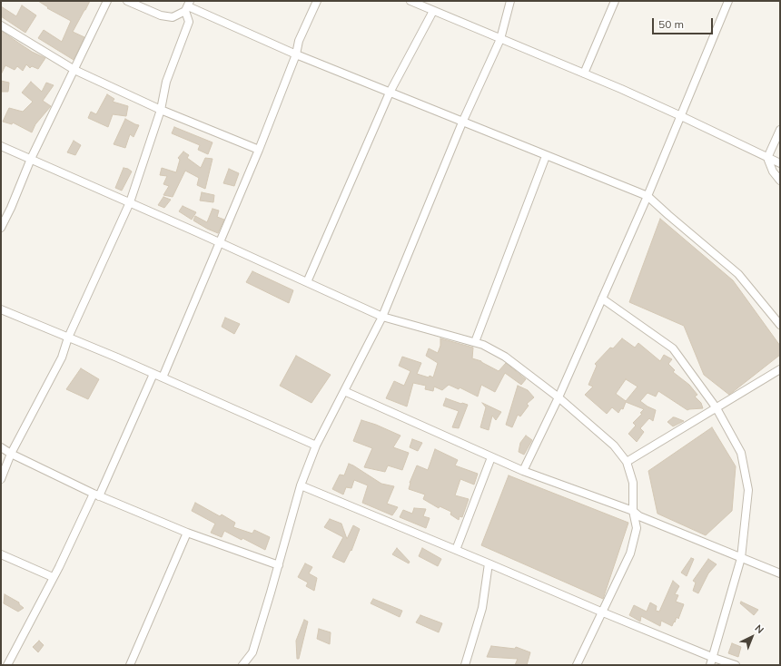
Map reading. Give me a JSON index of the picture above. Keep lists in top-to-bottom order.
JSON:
{
  "scale_bar": "50 m",
  "north": "top right"
}
